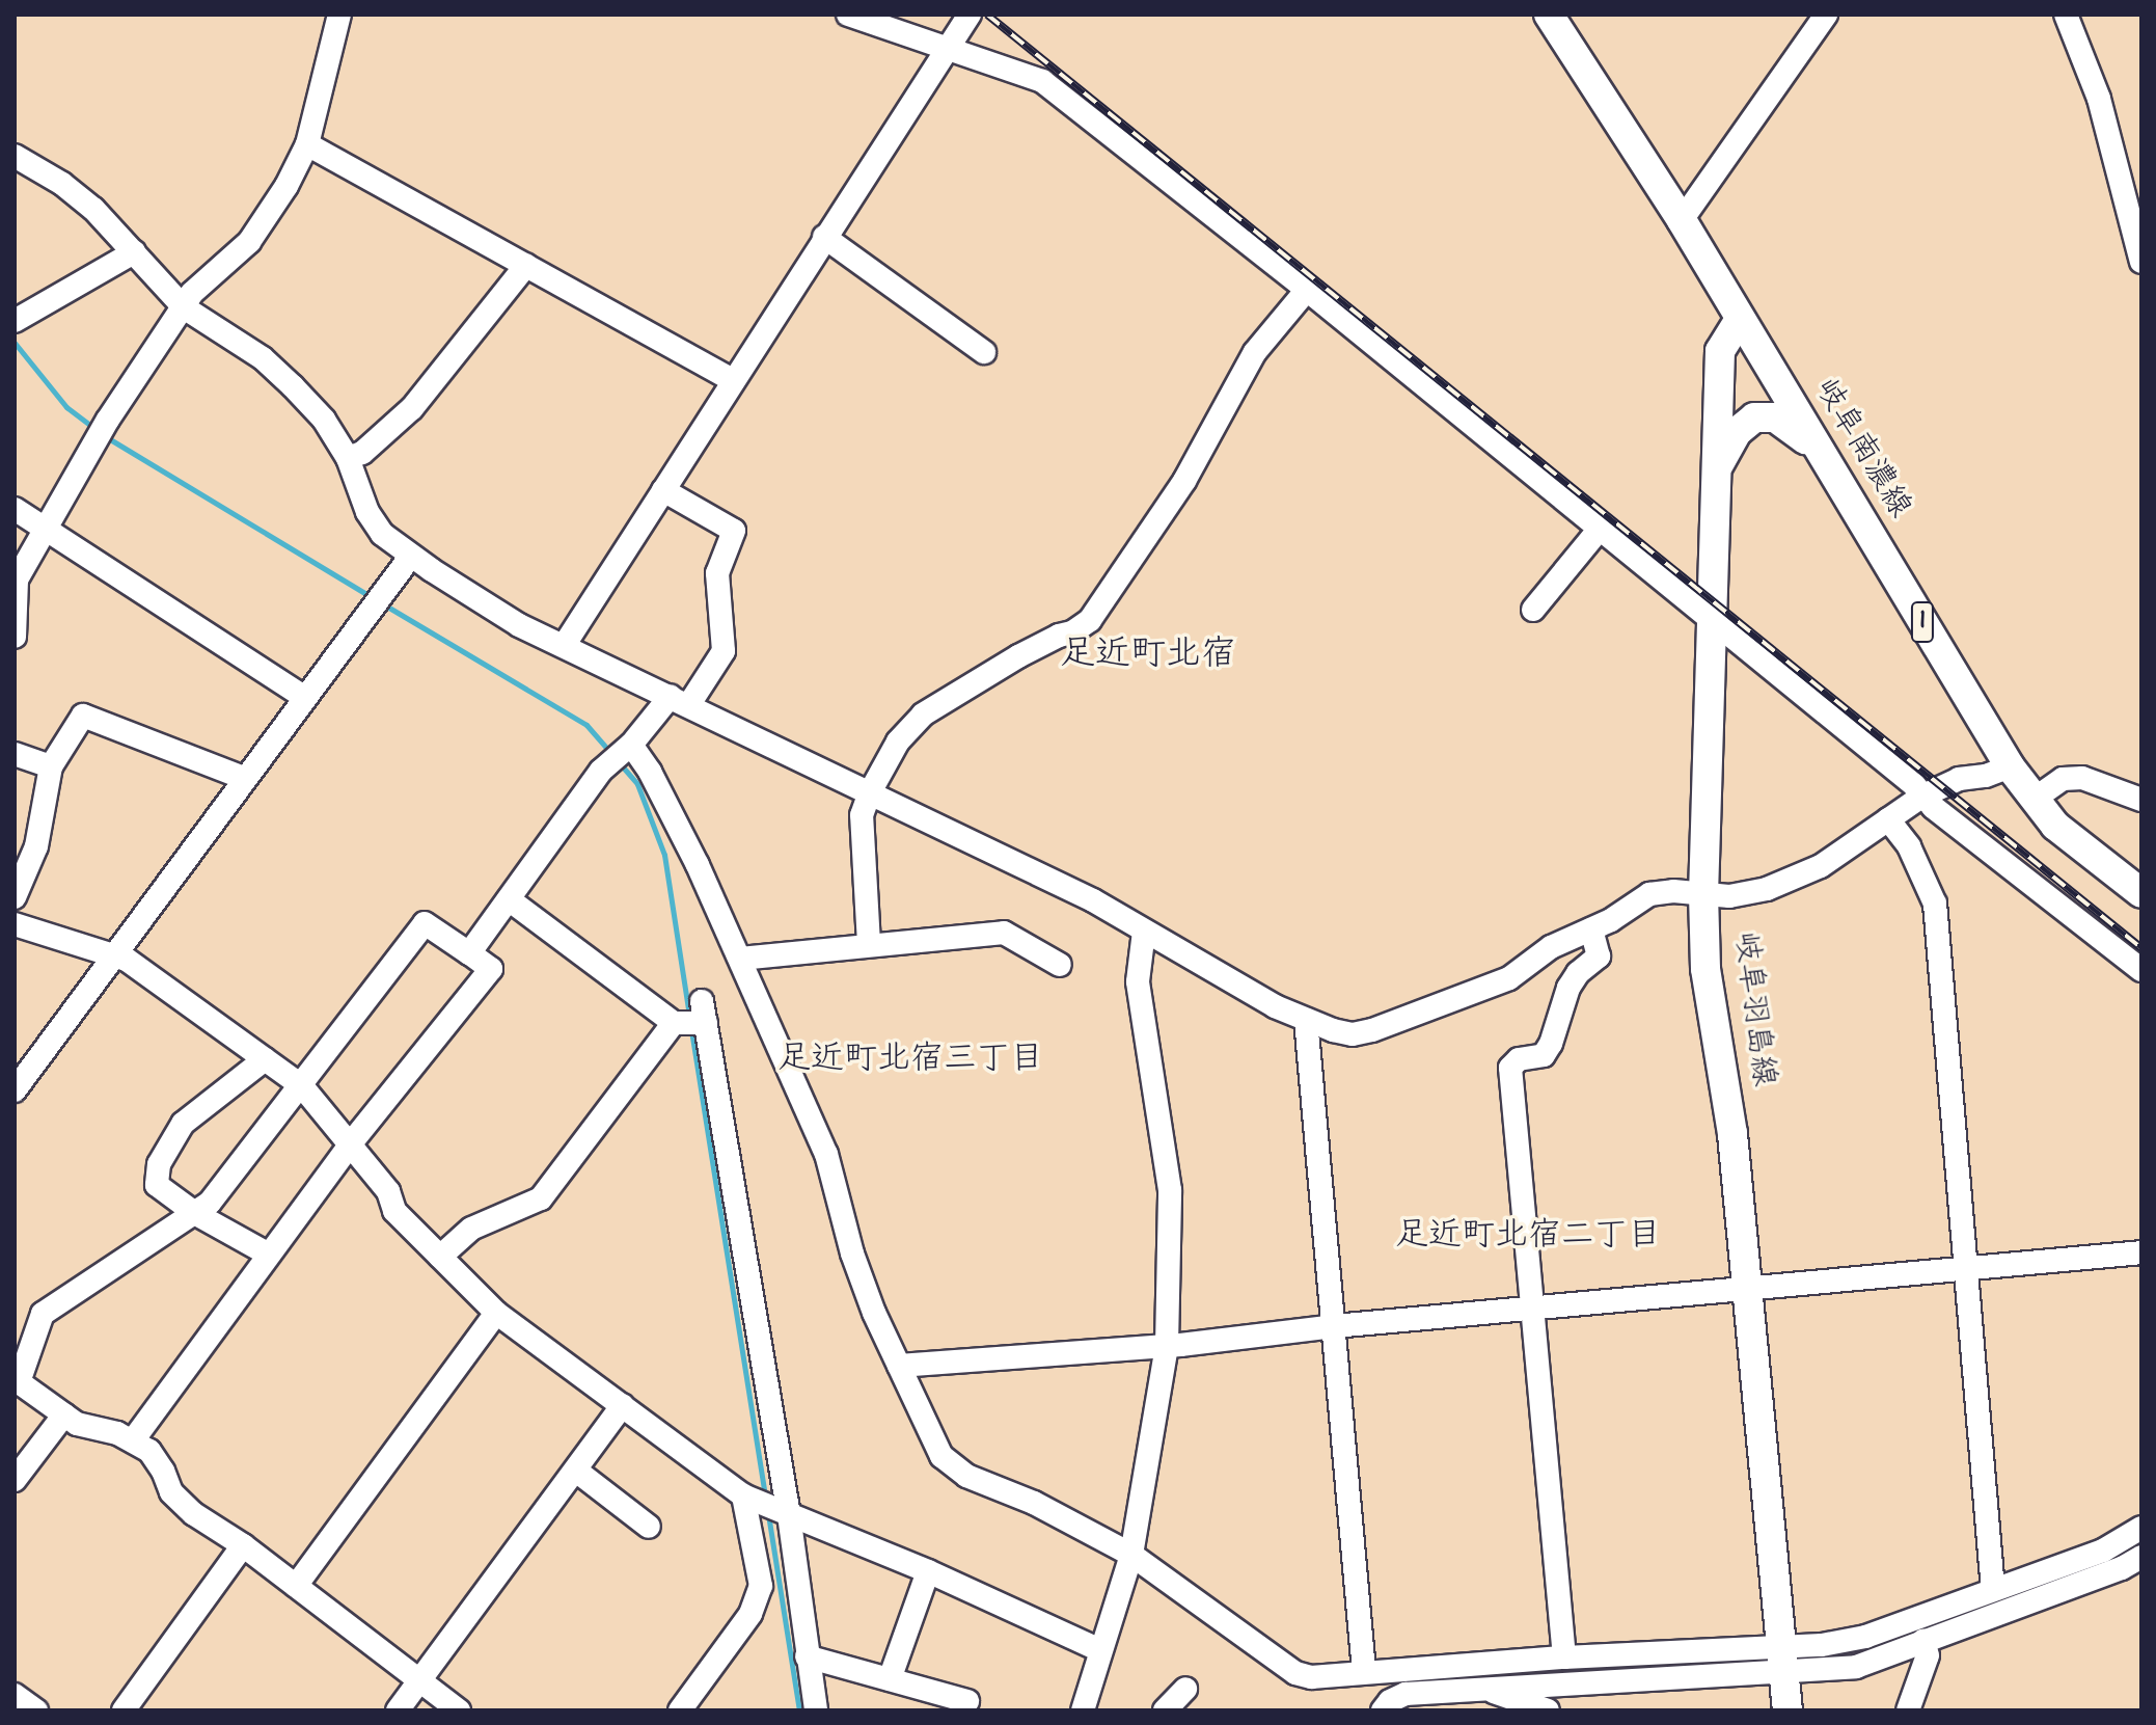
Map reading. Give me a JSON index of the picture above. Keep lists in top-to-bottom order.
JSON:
{
  "streets": {
    "main road": ["岐阜南濃線", "1", "岐阜羽島線"]
  },
  "crossings": [
    ["岐阜南濃線", "岐阜羽島線"]
  ],
  "districts": ["足近町北宿", "足近町北宿三丁目", "足近町北宿二丁目"]
}
